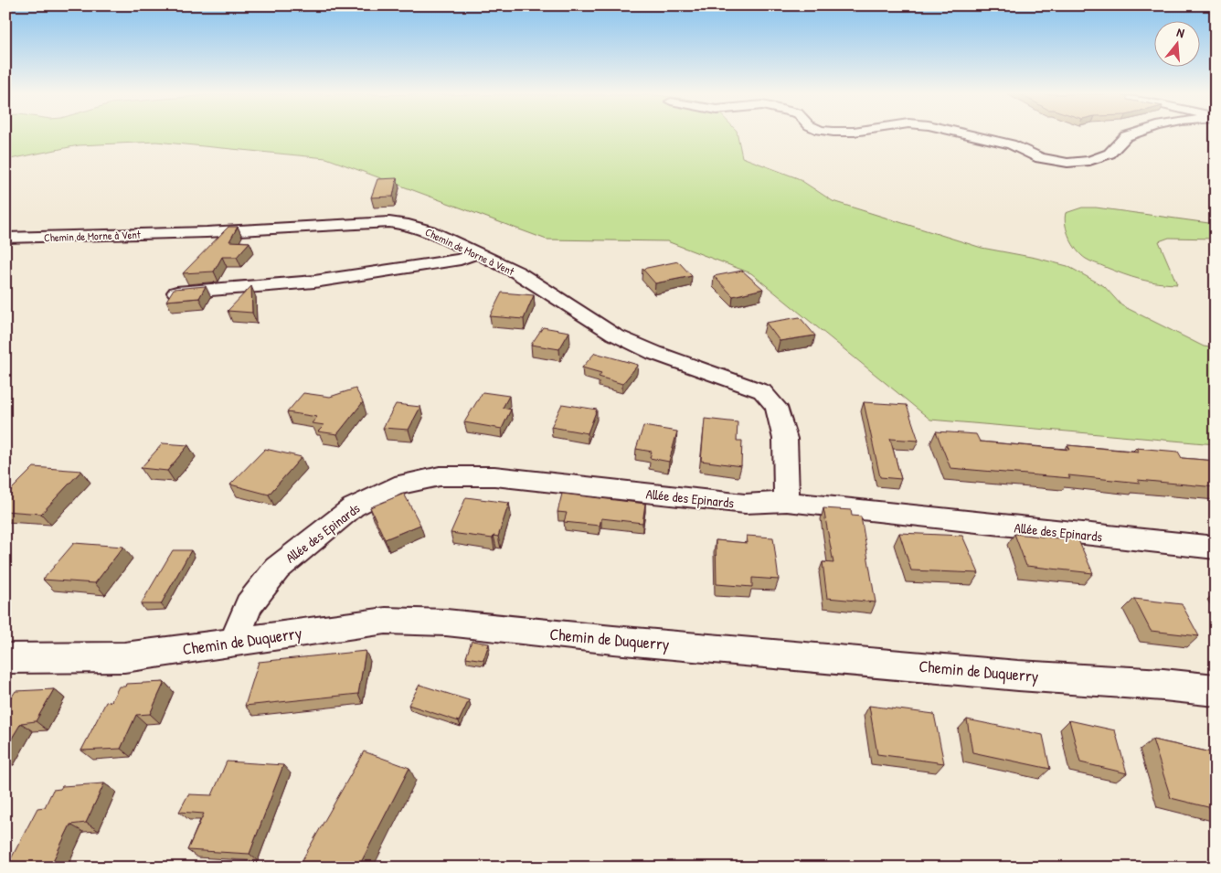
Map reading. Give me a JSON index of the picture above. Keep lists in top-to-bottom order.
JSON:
{
  "streets": {
    "street": ["Chemin de Morne à Vent", "Allée des Epinards", "Chemin de Duquerry"]
  },
  "crossings": [
    ["Chemin de Morne à Vent", "Allée des Epinards"],
    ["Allée des Epinards", "Chemin de Duquerry"]
  ],
  "north": "top"
}
